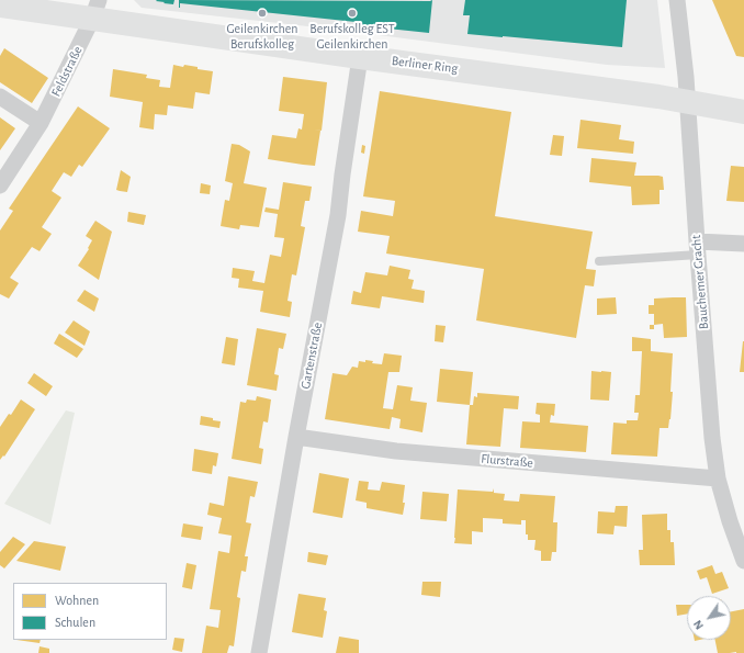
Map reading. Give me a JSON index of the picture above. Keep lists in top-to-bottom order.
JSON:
{
  "streets": {
    "main road": ["Berliner Ring"],
    "street": [
      "Feldstraße",
      "Bauchemer Gracht",
      "Gartenstraße",
      "Flurstraße"
    ]
  },
  "crossings": [
    ["Berliner Ring", "Feldstraße"],
    ["Berliner Ring", "Gartenstraße"],
    ["Bauchemer Gracht", "Flurstraße"],
    ["Gartenstraße", "Flurstraße"]
  ],
  "places": ["Geilenkirchen Berufskolleg", "Berufskolleg EST Geilenkirchen"],
  "legend": ["Wohnen", "Schulen"],
  "north": "bottom left"
}
